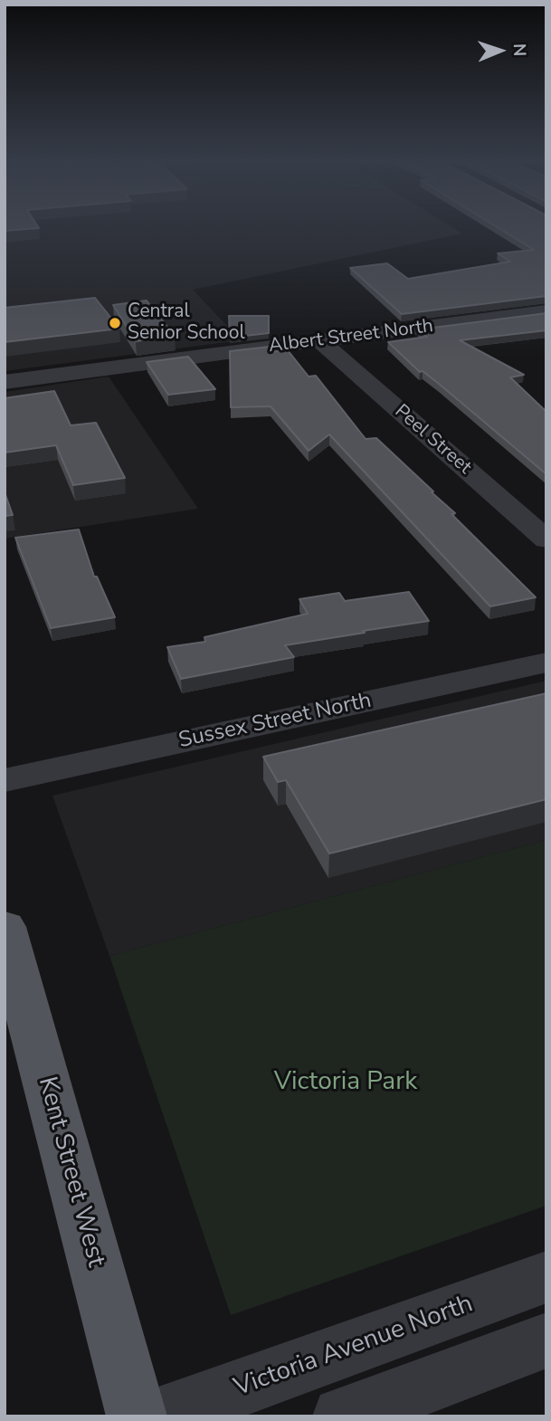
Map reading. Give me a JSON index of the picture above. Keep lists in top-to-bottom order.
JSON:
{
  "streets": {
    "main road": ["Kent Street West"],
    "street": [
      "Albert Street North",
      "Peel Street",
      "Sussex Street North",
      "Victoria Avenue North"
    ]
  },
  "crossings": [
    ["Albert Street North", "Peel Street"]
  ],
  "parks": ["Victoria Park"],
  "places": ["Central Senior School"],
  "north": "right"
}
